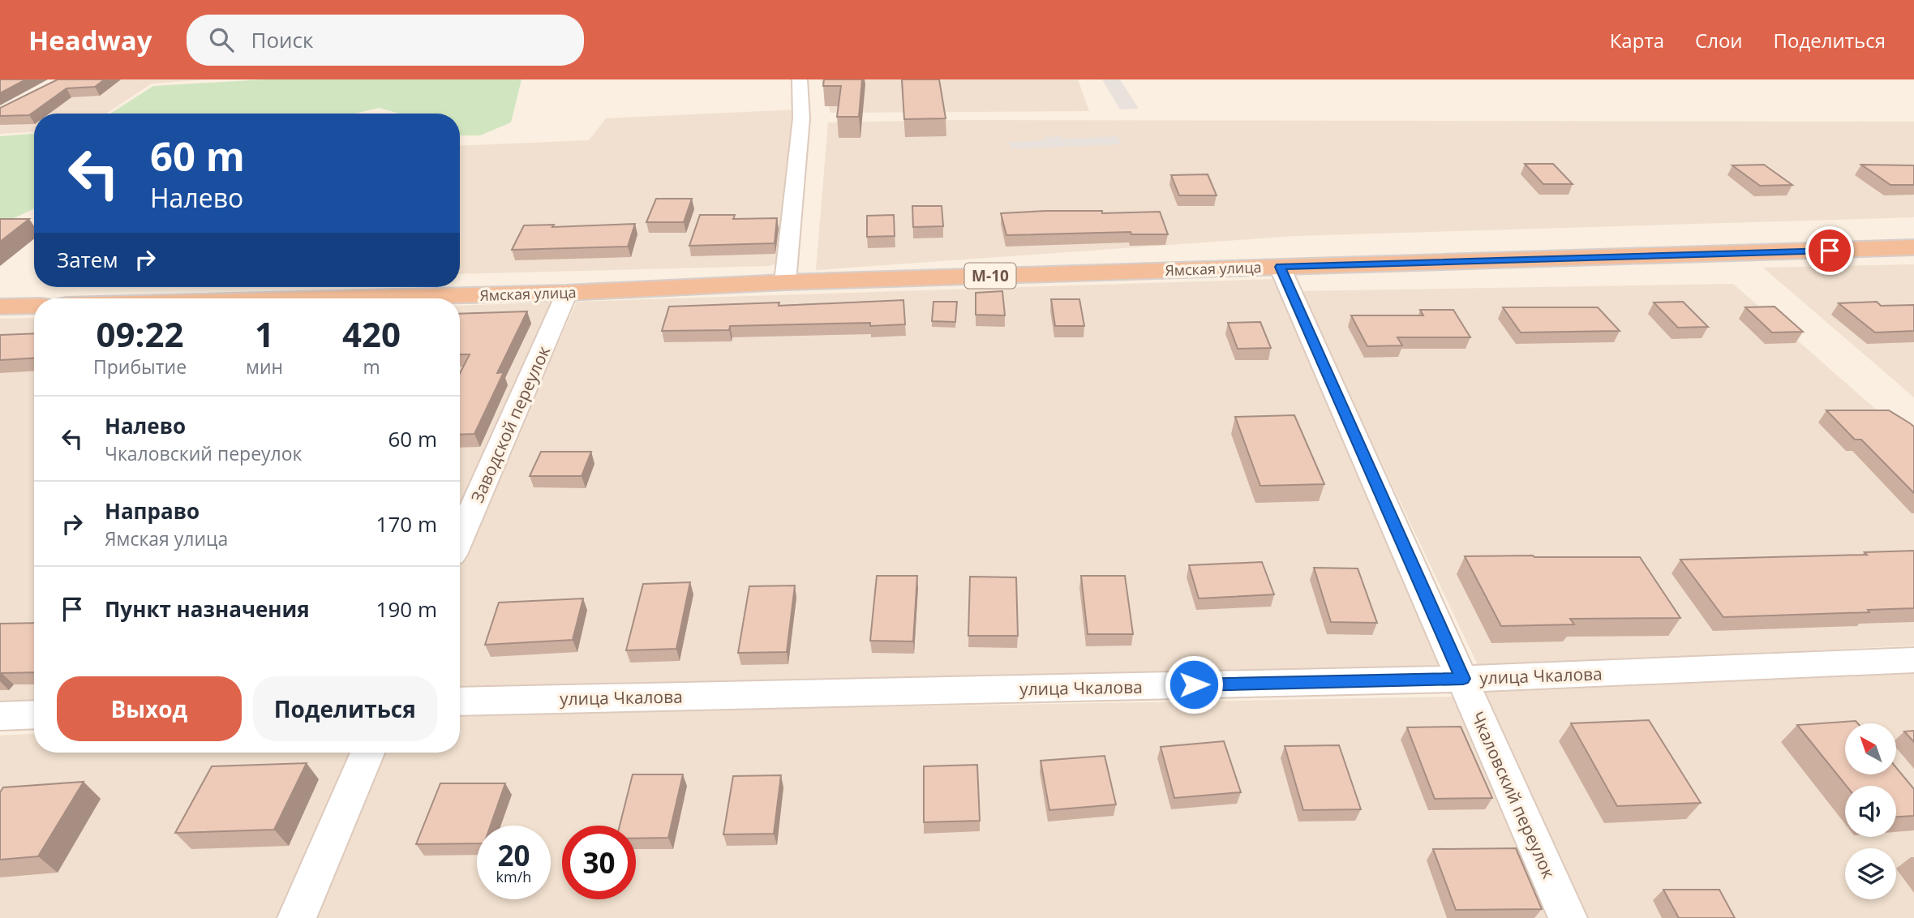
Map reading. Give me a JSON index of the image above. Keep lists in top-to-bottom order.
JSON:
{
  "streets": {
    "highway": ["Ямская улица", "М-10"],
    "street": ["Заводской переулок", "улица Чкалова", "Чкаловский переулок"]
  },
  "crossings": [
    ["Ямская улица", "Заводской переулок"],
    ["Ямская улица", "Чкаловский переулок"],
    ["улица Чкалова", "Чкаловский переулок"]
  ],
  "north": "top left",
  "page": {
    "header": "Headway",
    "search": "Поиск",
    "nav": ["Карта", "Слои", "Поделиться"],
    "turn": ["60 m", "Налево"],
    "then": "Затем",
    "eta": [
      "09:22",
      "Прибытие",
      "1",
      "мин",
      "420",
      "m"
    ],
    "list": [
      {
        "name": "Налево",
        "note": "Чкаловский переулок",
        "value": "60 m"
      },
      {
        "name": "Направо",
        "note": "Ямская улица",
        "value": "170 m"
      },
      {
        "name": "Пункт назначения",
        "value": "190 m"
      }
    ],
    "buttons": ["Выход", "Поделиться"],
    "speed": "20 km/h",
    "limit": "30"
  }
}
